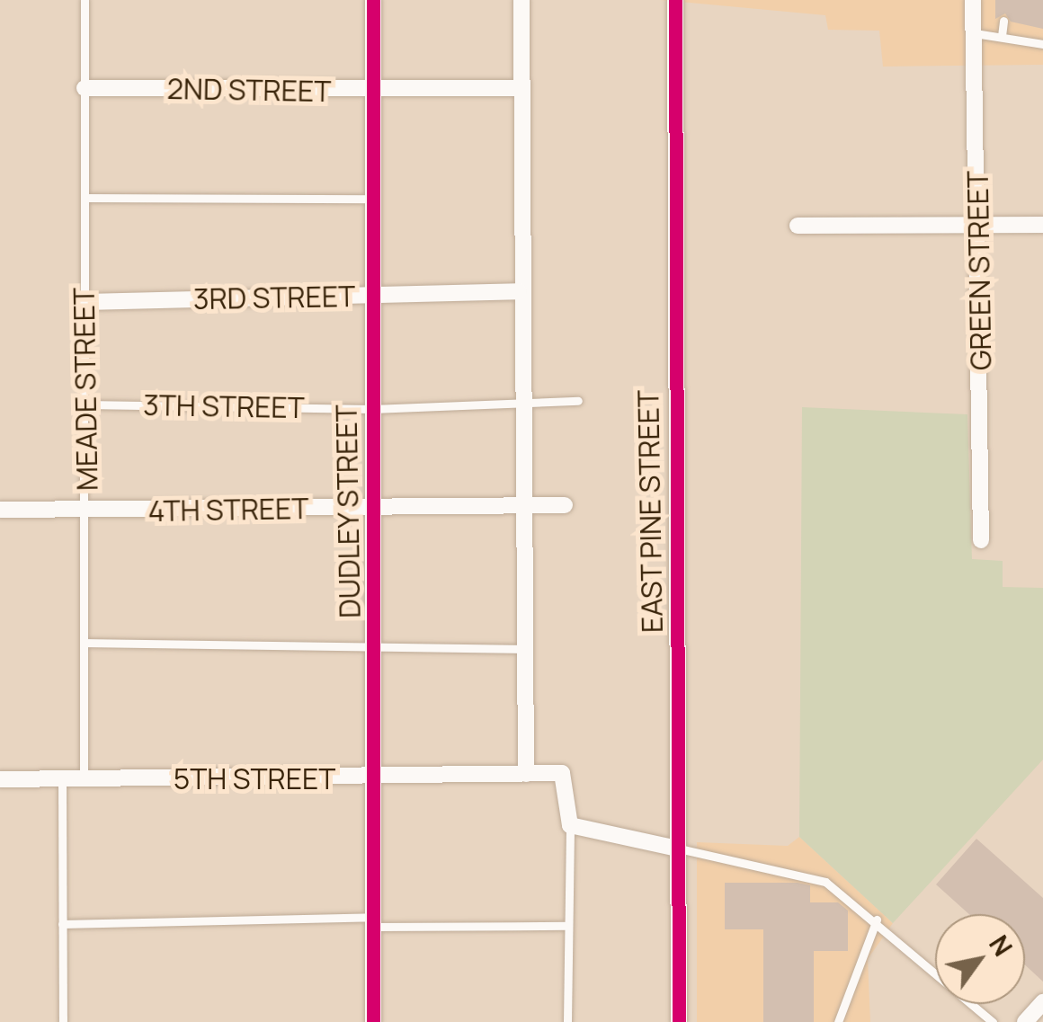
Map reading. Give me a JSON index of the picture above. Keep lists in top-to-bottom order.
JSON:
{
  "streets": {
    "street": [
      "2ND STREET",
      "GREEN STREET",
      "3RD STREET",
      "4TH STREET",
      "DUDLEY STREET",
      "EAST PINE STREET",
      "5TH STREET"
    ],
    "lane": ["MEADE STREET", "3TH STREET"]
  },
  "crossings": [
    ["2ND STREET", "MEADE STREET"],
    ["2ND STREET", "DUDLEY STREET"],
    ["3RD STREET", "MEADE STREET"],
    ["3RD STREET", "DUDLEY STREET"],
    ["MEADE STREET", "3TH STREET"],
    ["MEADE STREET", "4TH STREET"],
    ["MEADE STREET", "5TH STREET"],
    ["3TH STREET", "DUDLEY STREET"],
    ["4TH STREET", "DUDLEY STREET"],
    ["DUDLEY STREET", "5TH STREET"]
  ],
  "north": "top right"
}
